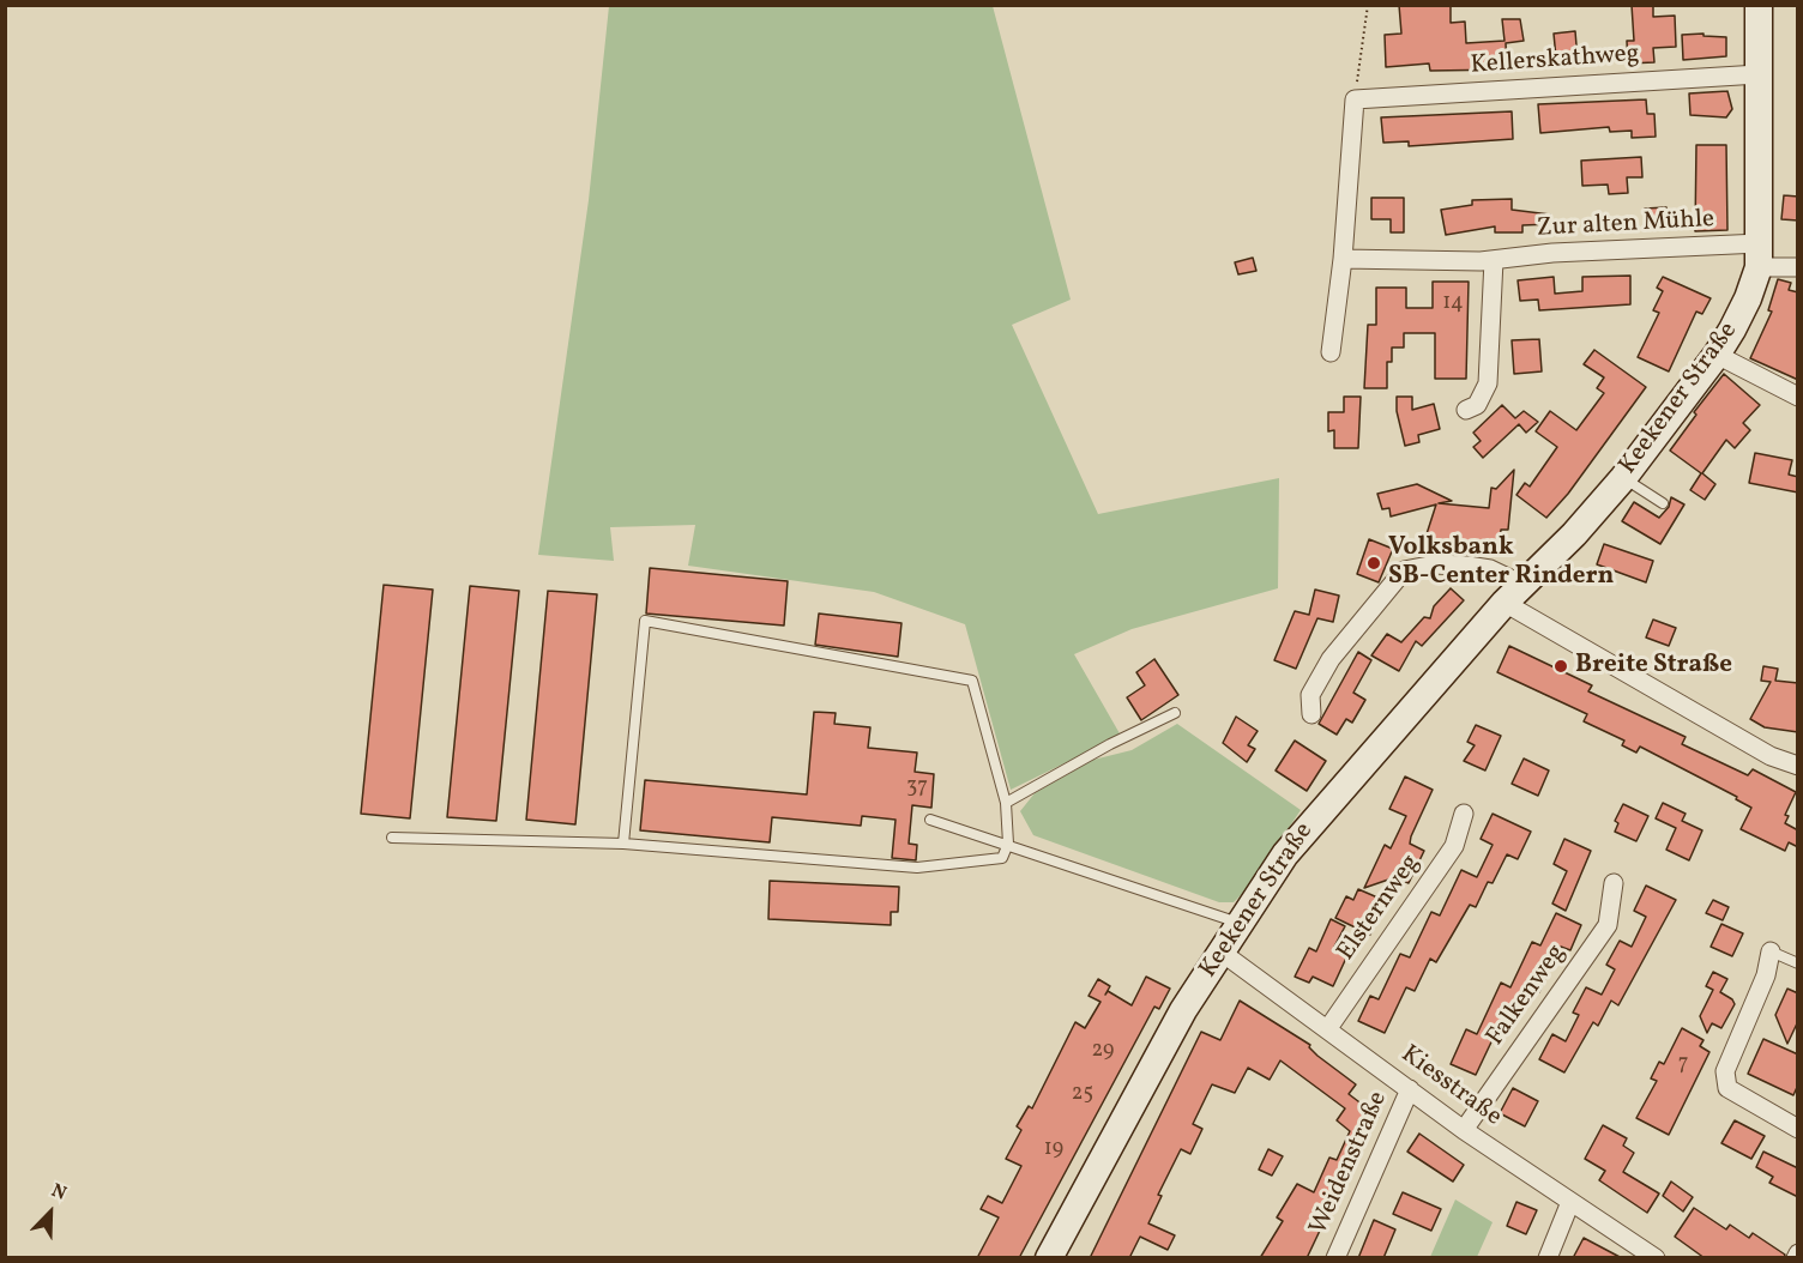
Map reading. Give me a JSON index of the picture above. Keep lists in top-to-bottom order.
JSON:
{
  "streets": {
    "main road": ["Keekener Straße"],
    "street": [
      "Kellerskathweg",
      "Zur alten Mühle",
      "Elsternweg",
      "Falkenweg",
      "Kiesstraße",
      "Weidenstraße"
    ]
  },
  "crossings": [
    ["Kellerskathweg", "Keekener Straße"],
    ["Zur alten Mühle", "Keekener Straße"],
    ["Keekener Straße", "Kiesstraße"],
    ["Elsternweg", "Kiesstraße"],
    ["Falkenweg", "Kiesstraße"],
    ["Kiesstraße", "Weidenstraße"]
  ],
  "places": ["Volksbank SB-Center Rindern", "Breite Straße"],
  "house_numbers": [
    "14",
    "37",
    "29",
    "7",
    "25",
    "19"
  ],
  "north": "top right"
}
